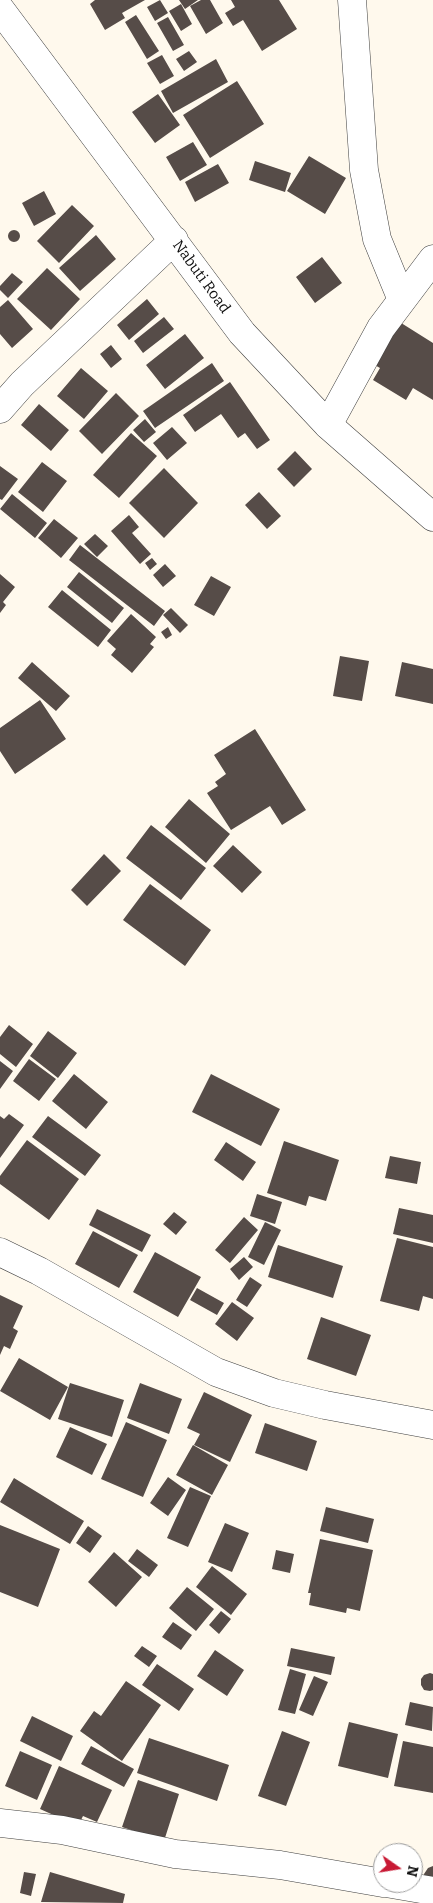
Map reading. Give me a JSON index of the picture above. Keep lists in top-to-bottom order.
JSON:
{
  "streets": {
    "street": ["Nabuti Road"]
  },
  "north": "right"
}
